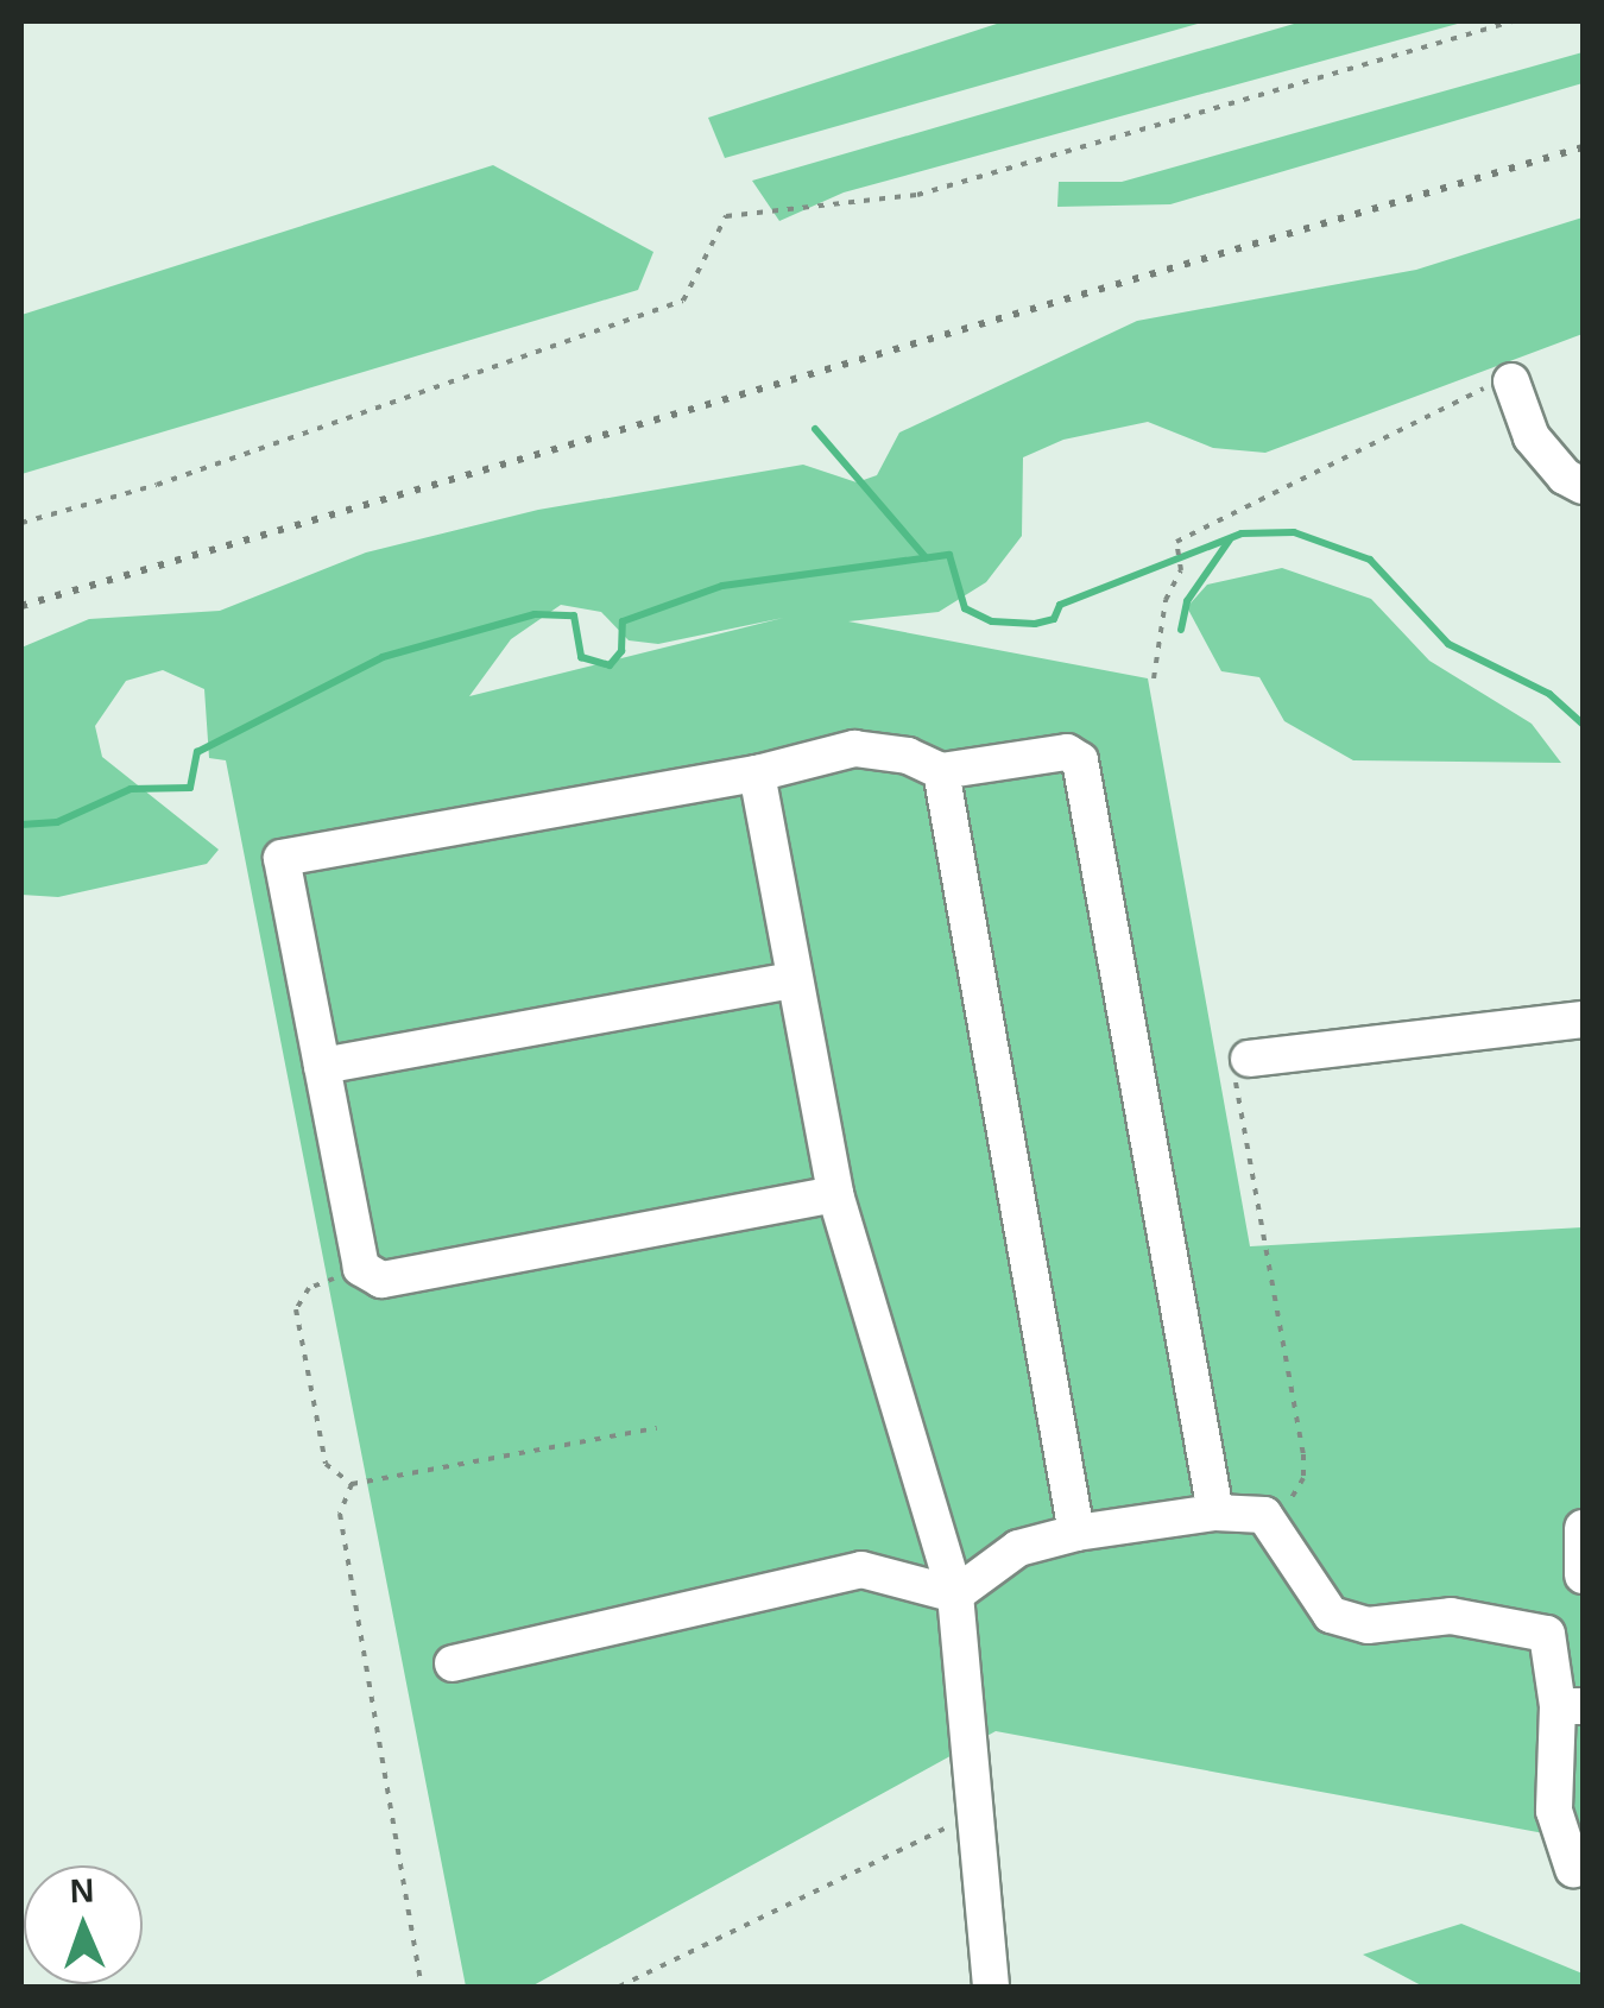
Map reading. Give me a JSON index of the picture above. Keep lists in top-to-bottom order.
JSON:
{
  "north": "top"
}
